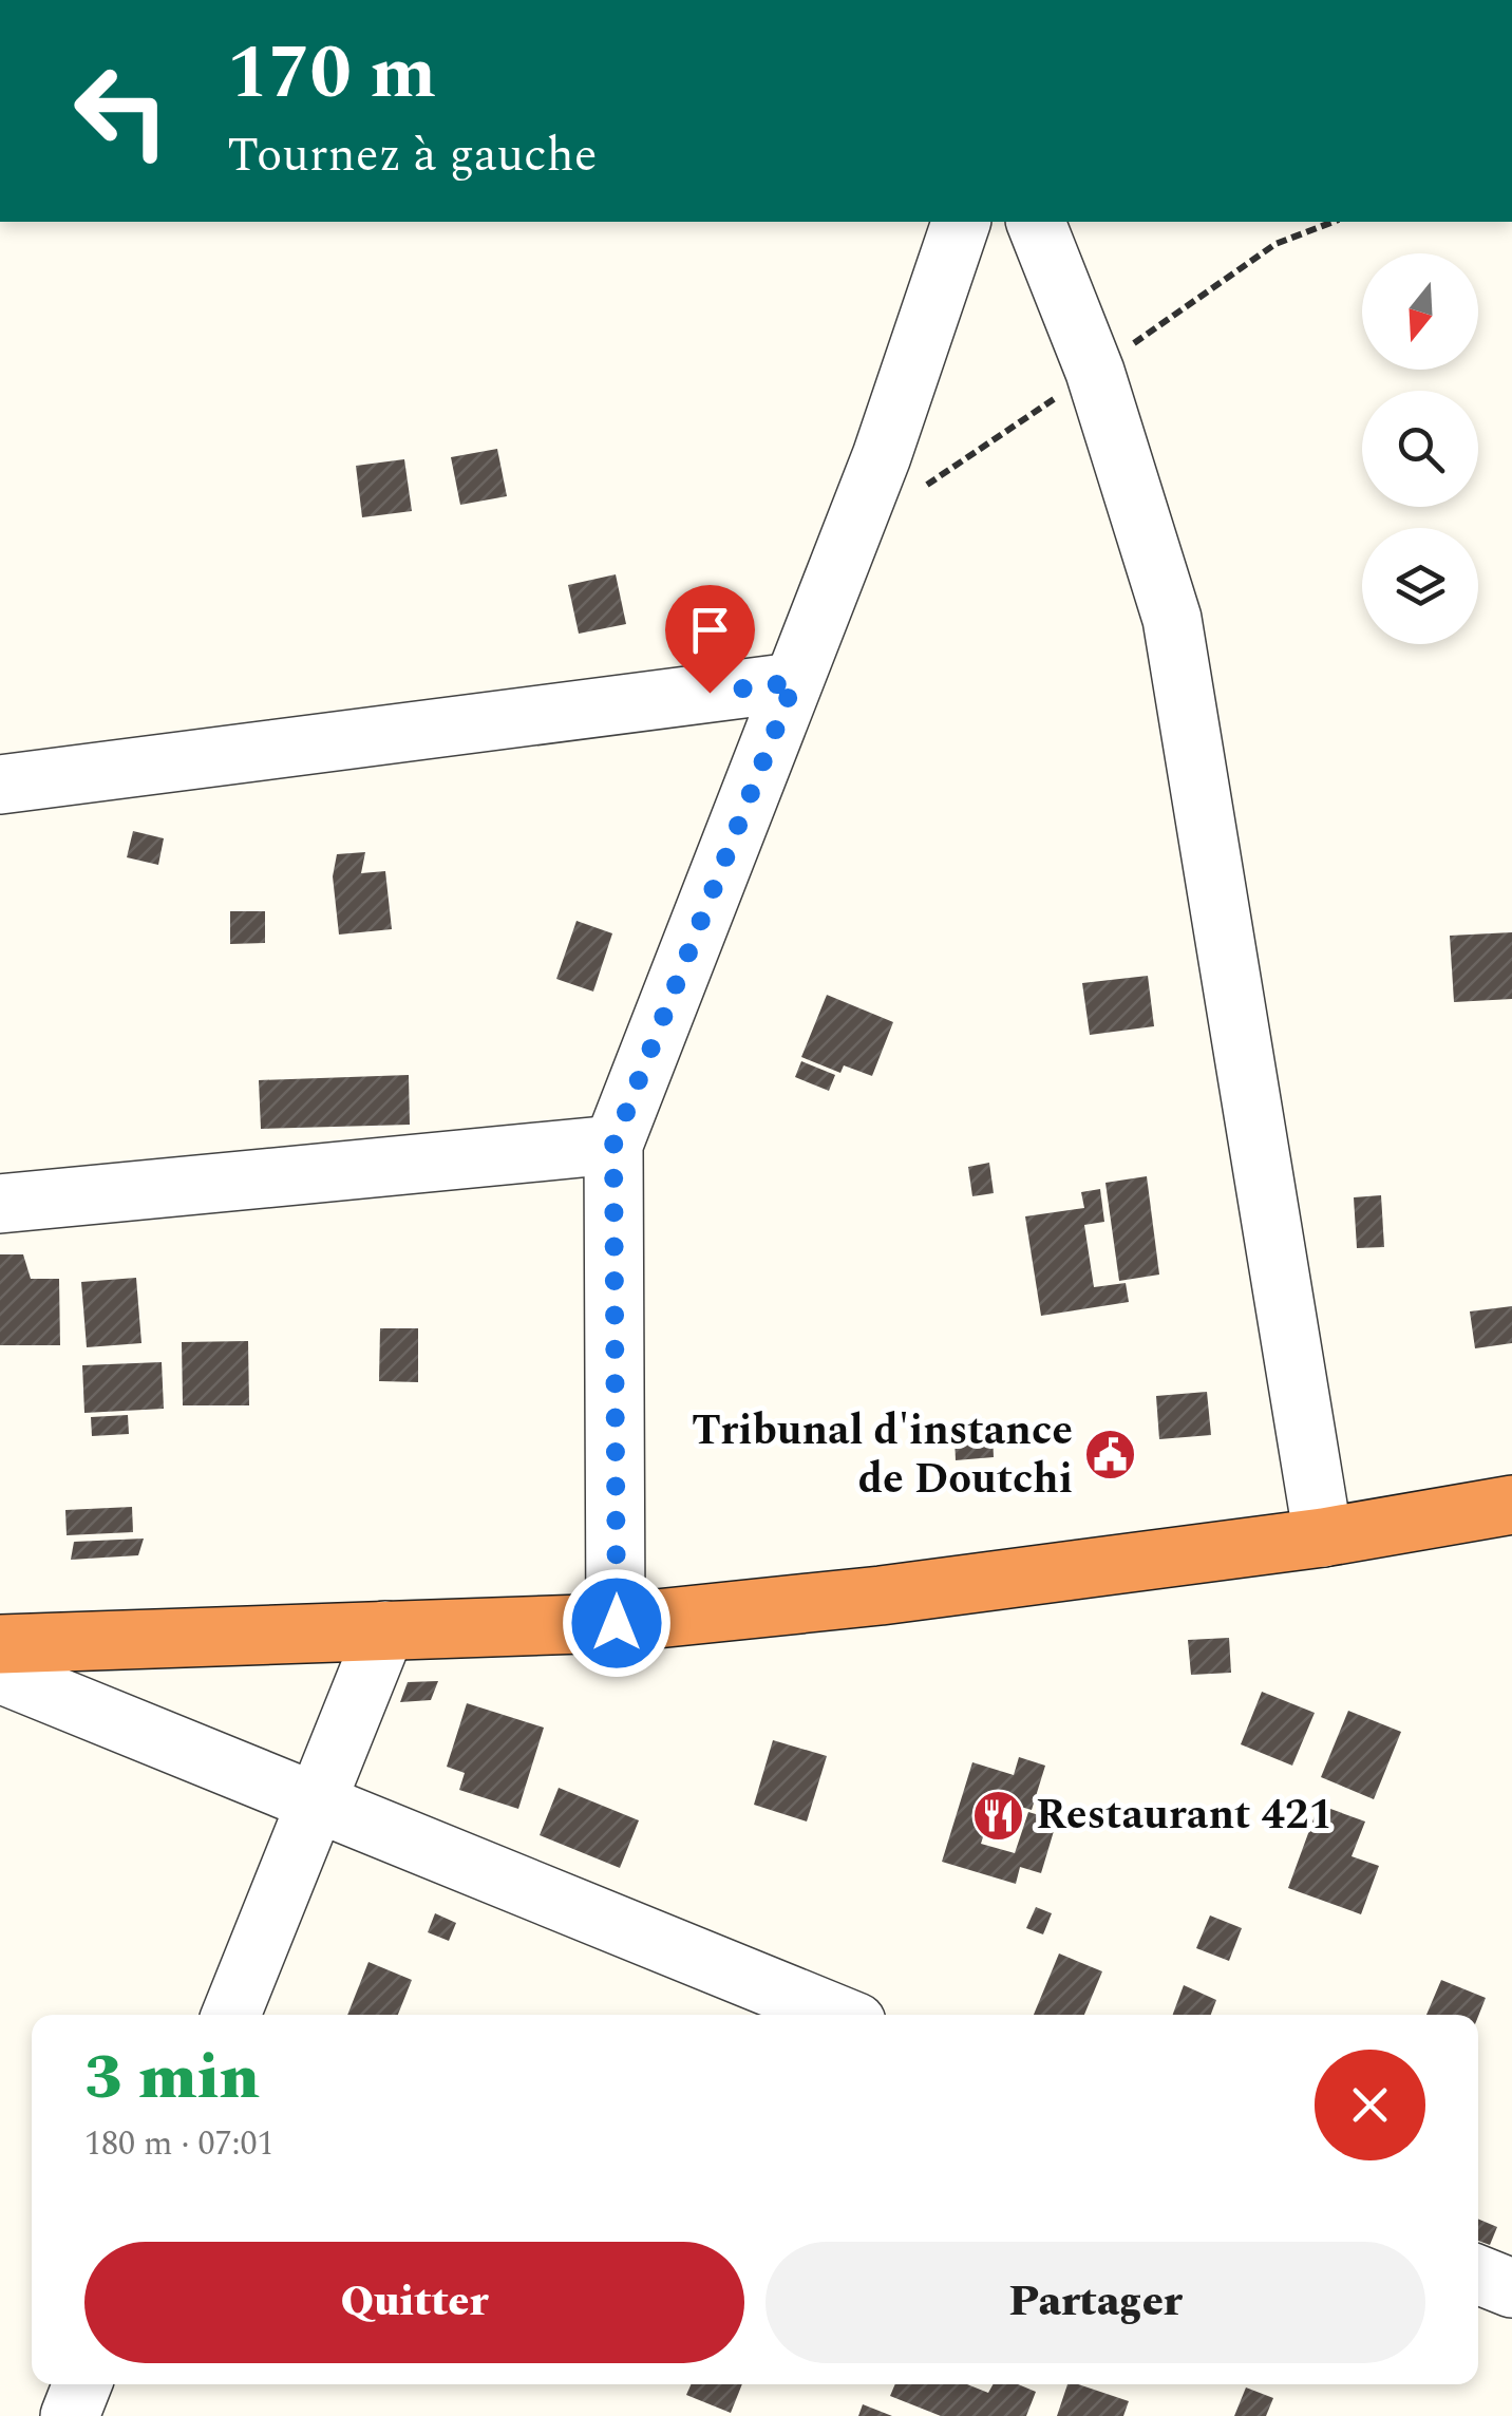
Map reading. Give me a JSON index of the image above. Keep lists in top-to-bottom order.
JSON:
{
  "places": {
    "public building": ["Tribunal d'instance de Doutchi"],
    "restaurant": ["Restaurant 421"]
  },
  "north": "bottom",
  "page": {
    "turn": ["170 m", "Tournez à gauche"],
    "heading": ["3 min", "180 m · 07:01"],
    "buttons": ["Quitter", "Partager"]
  }
}
